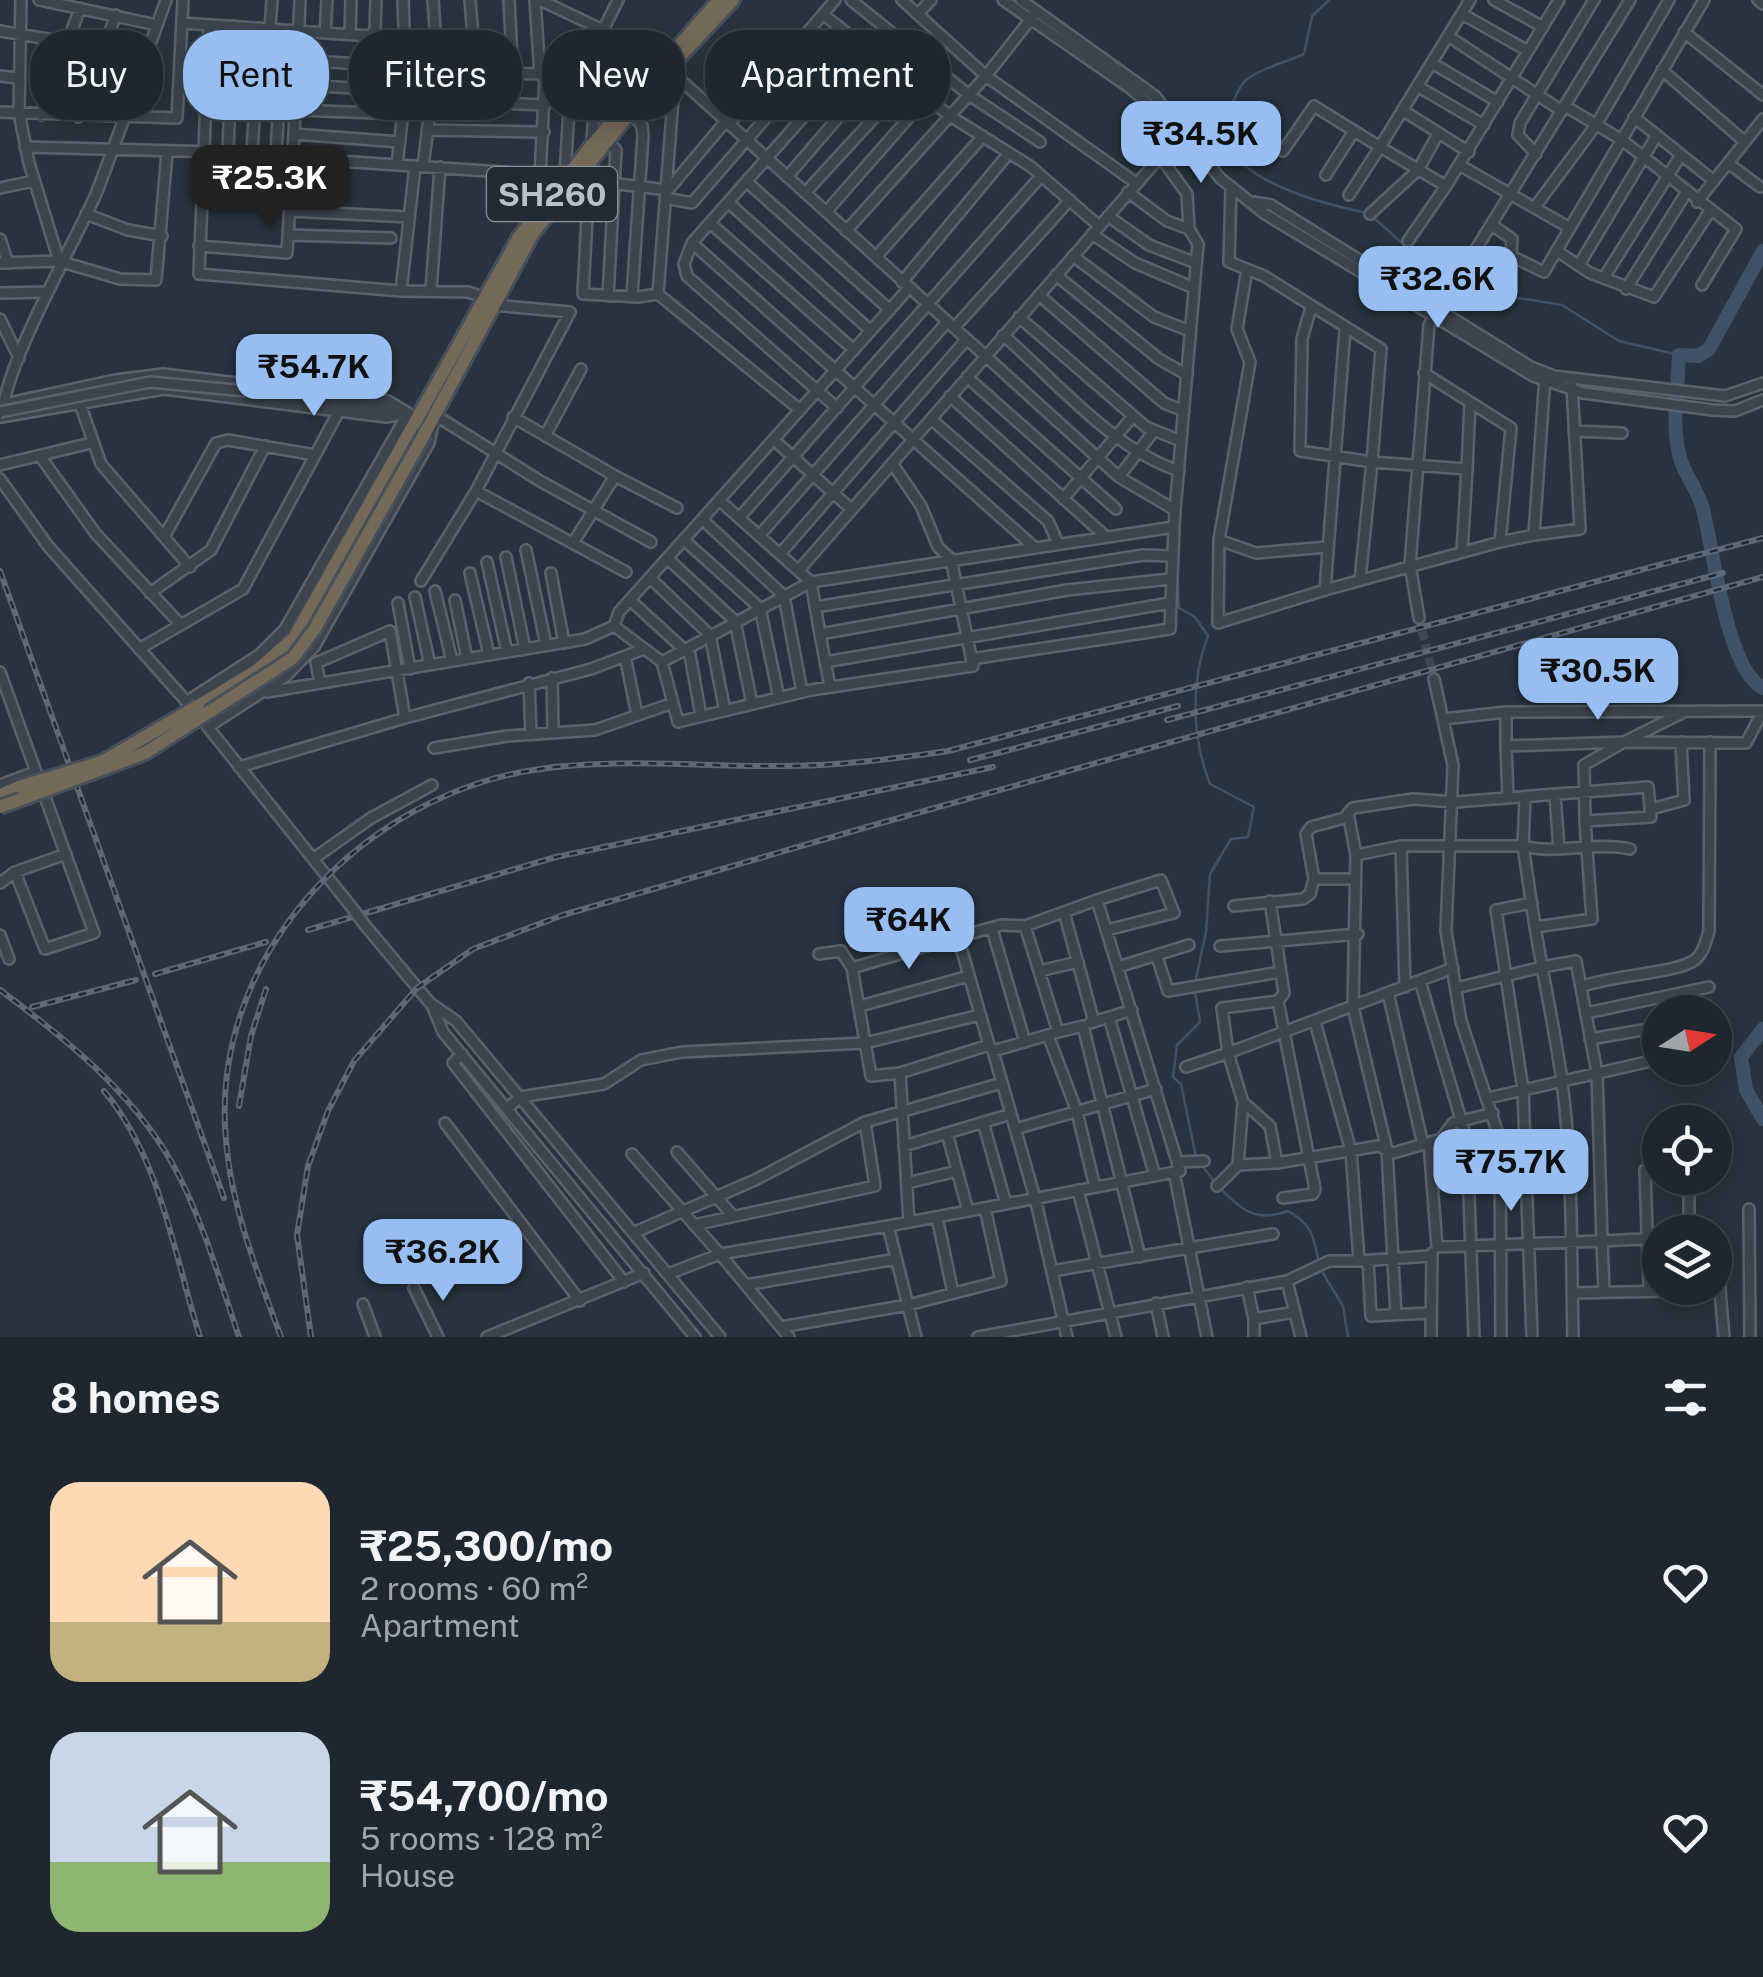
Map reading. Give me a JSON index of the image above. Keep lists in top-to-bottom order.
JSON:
{
  "streets": {
    "highway": ["SH260"]
  },
  "north": "right",
  "page": {
    "chip": [
      "Buy",
      "Rent",
      "Filters",
      "New",
      "Apartment"
    ],
    "price": [
      "₹34.5K",
      "₹25.3K",
      "₹32.6K",
      "₹54.7K",
      "₹30.5K",
      "₹64K",
      "₹75.7K",
      "₹36.2K"
    ],
    "heading": "8 homes",
    "list": [
      {
        "name": "₹25,300/mo",
        "note": "2 rooms · 60 m² · Apartment"
      },
      {
        "name": "₹54,700/mo",
        "note": "5 rooms · 128 m² · House"
      }
    ]
  }
}
